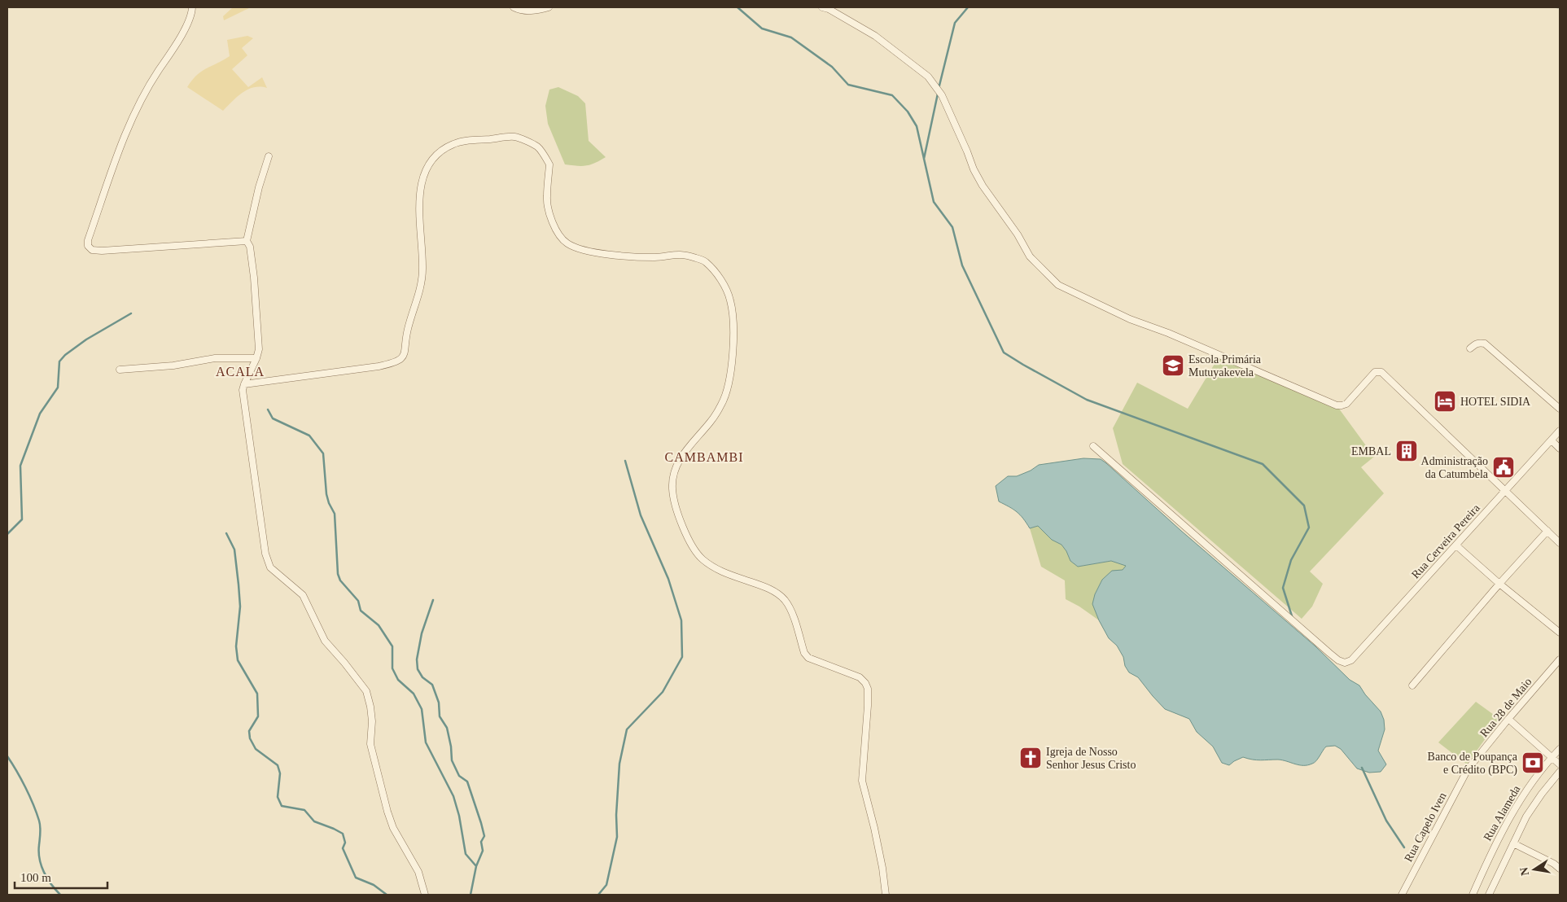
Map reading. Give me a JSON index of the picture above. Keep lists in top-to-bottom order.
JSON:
{
  "streets": {
    "street": [
      "Rua Cerveira Pereira",
      "Rua 28 de Maio",
      "Rua Alameda",
      "Rua Capelo Iven"
    ]
  },
  "crossings": [
    ["Rua 28 de Maio", "Rua Capelo Iven"]
  ],
  "districts": ["ACALA", "CAMBAMBI"],
  "places": {
    "school or university": ["Escola Primária Mutuyakevela"],
    "hotel": ["HOTEL SIDIA"],
    "building": ["EMBAL"],
    "public building": ["Administração da Catumbela"],
    "church": ["Igreja de Nosso Senhor Jesus Cristo"],
    "bank": ["Banco de Poupança e Crédito (BPC)"]
  },
  "scale_bar": "100 m",
  "north": "left"
}
